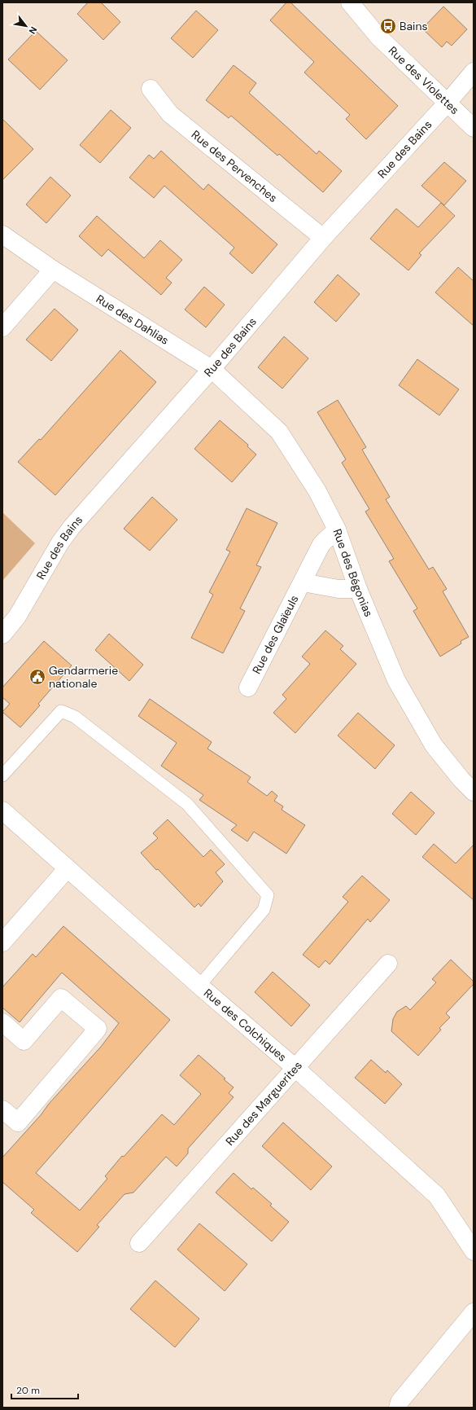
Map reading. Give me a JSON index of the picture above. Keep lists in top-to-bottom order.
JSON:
{
  "streets": {
    "street": [
      "Rue des Violettes",
      "Rue des Bains",
      "Rue des Pervenches",
      "Rue des Dahlias",
      "Rue des Bégonias",
      "Rue des Glaïeuls",
      "Rue des Colchiques",
      "Rue des Marguerites"
    ]
  },
  "crossings": [
    ["Rue des Violettes", "Rue des Bains"],
    ["Rue des Bains", "Rue des Pervenches"],
    ["Rue des Bains", "Rue des Dahlias"],
    ["Rue des Bains", "Rue des Bégonias"],
    ["Rue des Dahlias", "Rue des Bégonias"],
    ["Rue des Bégonias", "Rue des Glaïeuls"],
    ["Rue des Colchiques", "Rue des Marguerites"]
  ],
  "places": {
    "bus stop": ["Bains"],
    "public building": ["Gendarmerie nationale"]
  },
  "scale_bar": "20 m",
  "north": "bottom right"
}
